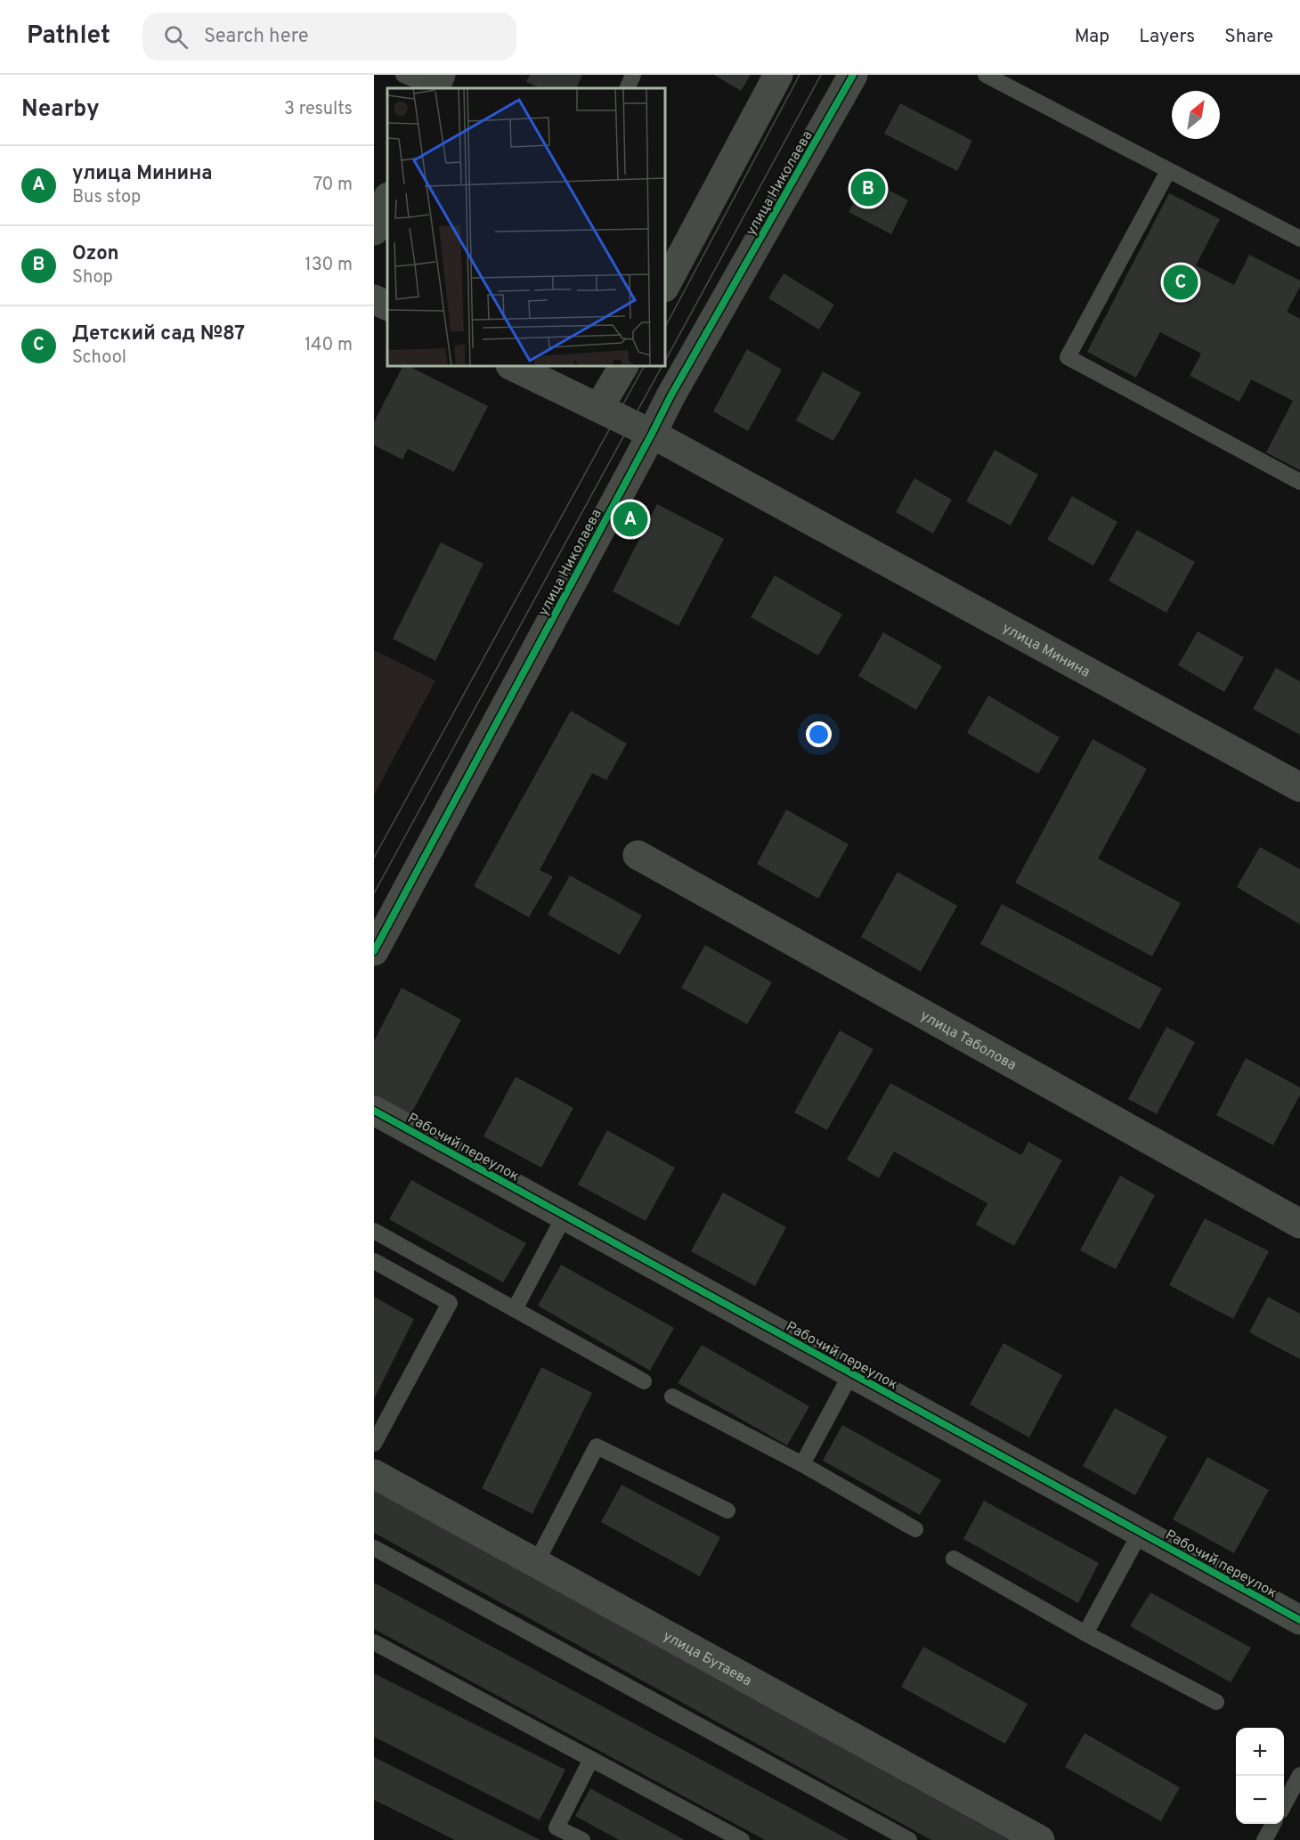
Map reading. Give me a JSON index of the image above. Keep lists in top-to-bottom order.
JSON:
{
  "streets": {
    "street": [
      "улица Николаева",
      "улица Минина",
      "улица Таболова",
      "Рабочий переулок",
      "улица Бутаева"
    ]
  },
  "crossings": [
    ["улица Николаева", "улица Минина"]
  ],
  "north": "top right",
  "page": {
    "header": "Pathlet",
    "search": "Search here",
    "nav": ["Map", "Layers", "Share"],
    "heading": ["Nearby", "3 results"],
    "list": [
      {
        "mark": "A",
        "name": "улица Минина",
        "note": "Bus stop",
        "value": "70 m"
      },
      {
        "mark": "B",
        "name": "Ozon",
        "note": "Shop",
        "value": "130 m"
      },
      {
        "mark": "C",
        "name": "Детский сад №87",
        "note": "School",
        "value": "140 m"
      }
    ],
    "pins": ["B", "C", "A"],
    "map_buttons": ["+", "−"]
  }
}
